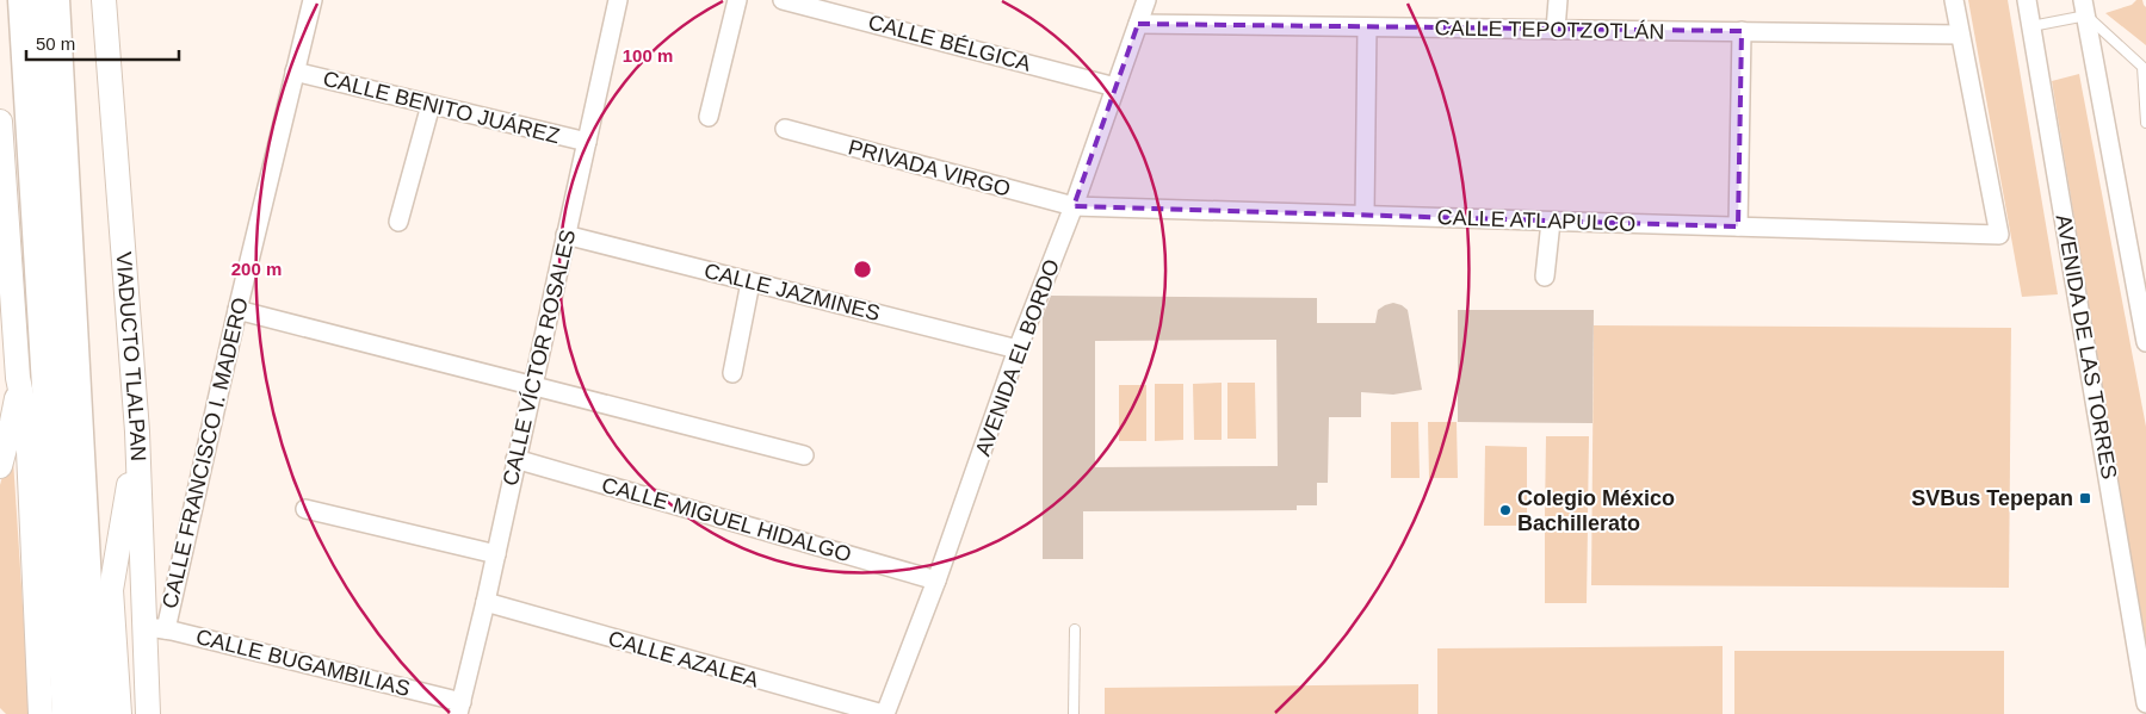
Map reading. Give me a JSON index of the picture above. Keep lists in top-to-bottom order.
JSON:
{
  "streets": {
    "main road": ["VIADUCTO TLALPAN"],
    "street": [
      "CALLE TEPOTZOTLÁN",
      "CALLE BÉLGICA",
      "CALLE BENITO JUÁREZ",
      "PRIVADA VIRGO",
      "CALLE ATLAPULCO",
      "CALLE JAZMINES",
      "AVENIDA DE LAS TORRES",
      "CALLE VÍCTOR ROSALES",
      "AVENIDA EL BORDO",
      "CALLE FRANCISCO I. MADERO",
      "CALLE MIGUEL HIDALGO",
      "CALLE AZALEA",
      "CALLE BUGAMBILIAS"
    ]
  },
  "crossings": [
    ["CALLE TEPOTZOTLÁN", "CALLE ATLAPULCO"],
    ["CALLE TEPOTZOTLÁN", "AVENIDA EL BORDO"],
    ["CALLE BÉLGICA", "AVENIDA EL BORDO"],
    ["CALLE BENITO JUÁREZ", "CALLE VÍCTOR ROSALES"],
    ["CALLE BENITO JUÁREZ", "CALLE FRANCISCO I. MADERO"],
    ["PRIVADA VIRGO", "CALLE ATLAPULCO"],
    ["PRIVADA VIRGO", "AVENIDA EL BORDO"],
    ["CALLE ATLAPULCO", "AVENIDA EL BORDO"],
    ["CALLE JAZMINES", "CALLE VÍCTOR ROSALES"],
    ["CALLE JAZMINES", "AVENIDA EL BORDO"],
    ["VIADUCTO TLALPAN", "CALLE FRANCISCO I. MADERO"],
    ["VIADUCTO TLALPAN", "CALLE BUGAMBILIAS"],
    ["CALLE VÍCTOR ROSALES", "CALLE MIGUEL HIDALGO"],
    ["CALLE VÍCTOR ROSALES", "CALLE AZALEA"],
    ["CALLE VÍCTOR ROSALES", "CALLE BUGAMBILIAS"],
    ["AVENIDA EL BORDO", "CALLE MIGUEL HIDALGO"],
    ["AVENIDA EL BORDO", "CALLE AZALEA"],
    ["CALLE FRANCISCO I. MADERO", "CALLE BUGAMBILIAS"]
  ],
  "places": {
    "transit": ["SVBus Tepepan"],
    "other": ["Colegio México Bachillerato"]
  },
  "scale_bar": "50 m",
  "rings": ["100 m", "200 m"]
}
